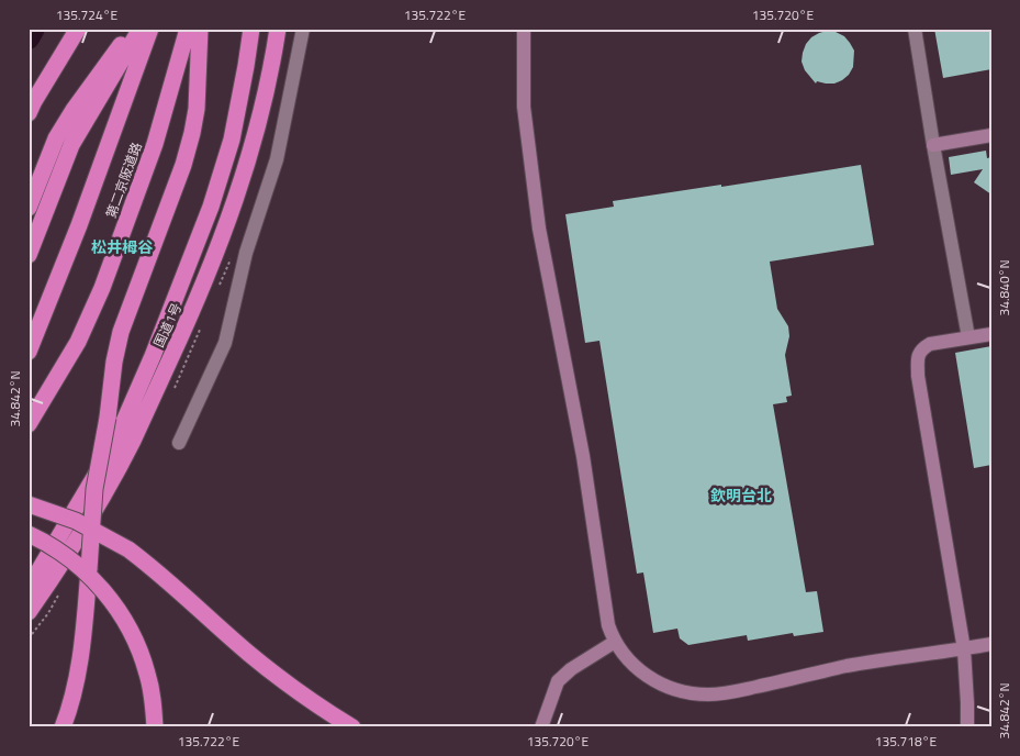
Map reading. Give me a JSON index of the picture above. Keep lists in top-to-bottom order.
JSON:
{
  "streets": {
    "highway": ["第二京阪道路", "国道1号"]
  },
  "districts": ["松井栂谷", "欽明台北"],
  "coordinates": [
    "135.724°E",
    "135.722°E",
    "135.720°E",
    "34.840°N",
    "34.842°N",
    "135.718°E"
  ]
}
